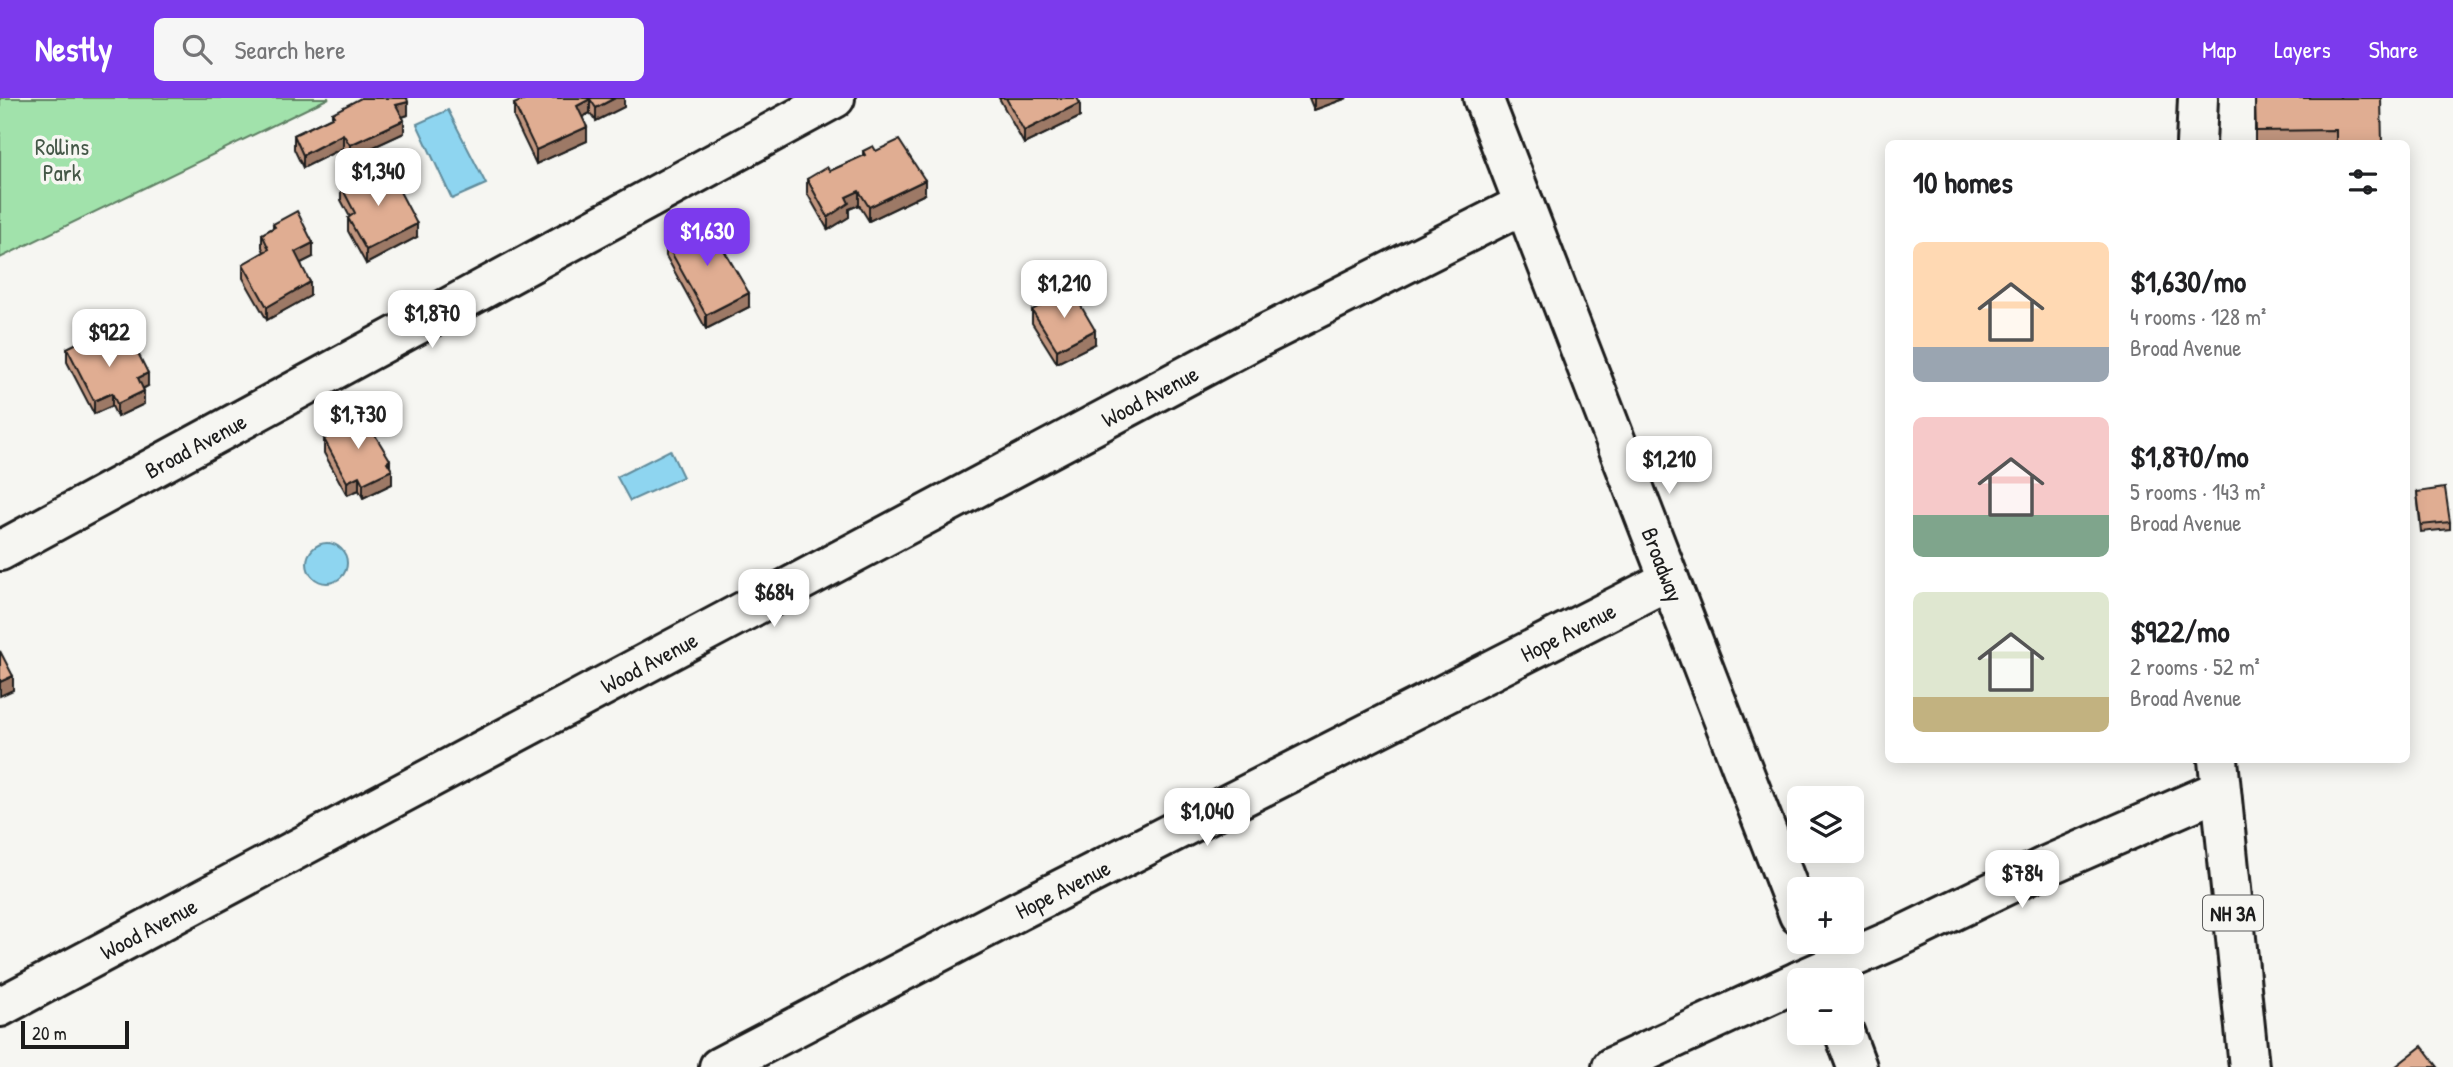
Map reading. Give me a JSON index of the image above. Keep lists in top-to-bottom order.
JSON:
{
  "streets": {
    "street": [
      "Wood Avenue",
      "Broad Avenue",
      "Broadway",
      "Hope Avenue",
      "NH 3A"
    ]
  },
  "crossings": [
    ["Wood Avenue", "Broadway"],
    ["Broadway", "Hope Avenue"]
  ],
  "parks": ["Rollins Park"],
  "scale_bar": "20 m",
  "page": {
    "header": "Nestly",
    "search": "Search here",
    "nav": ["Map", "Layers", "Share"],
    "heading": "10 homes",
    "price": [
      "$1,340",
      "$1,630",
      "$1,210",
      "$1,870",
      "$922",
      "$1,730",
      "$1,210",
      "$684",
      "$1,040",
      "$784"
    ],
    "list": [
      {
        "name": "$1,630/mo",
        "note": "4 rooms · 128 m² · Broad Avenue"
      },
      {
        "name": "$1,870/mo",
        "note": "5 rooms · 143 m² · Broad Avenue"
      },
      {
        "name": "$922/mo",
        "note": "2 rooms · 52 m² · Broad Avenue"
      }
    ],
    "map_buttons": ["+", "−"],
    "scale": "20 m"
  }
}
